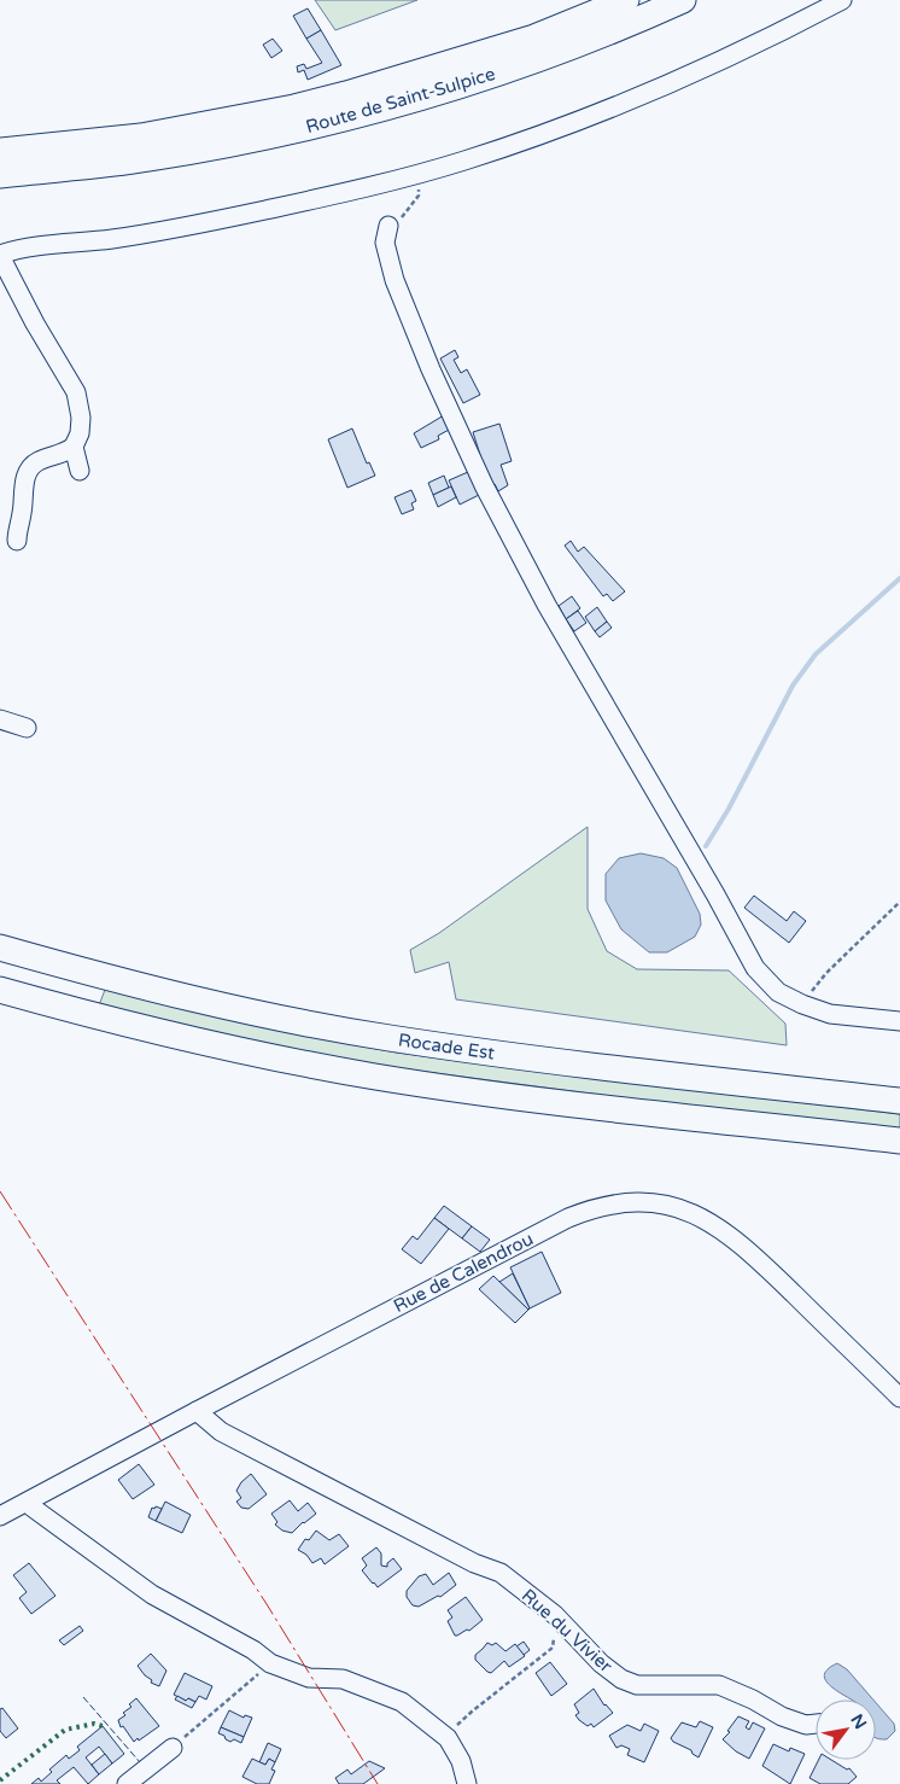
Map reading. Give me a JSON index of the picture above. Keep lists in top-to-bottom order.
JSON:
{
  "streets": {
    "highway": ["Route de Saint-Sulpice", "Rocade Est"],
    "street": ["Rue de Calendrou", "Rue du Vivier"]
  },
  "crossings": [
    ["Rue de Calendrou", "Rue du Vivier"]
  ],
  "north": "top right"
}
